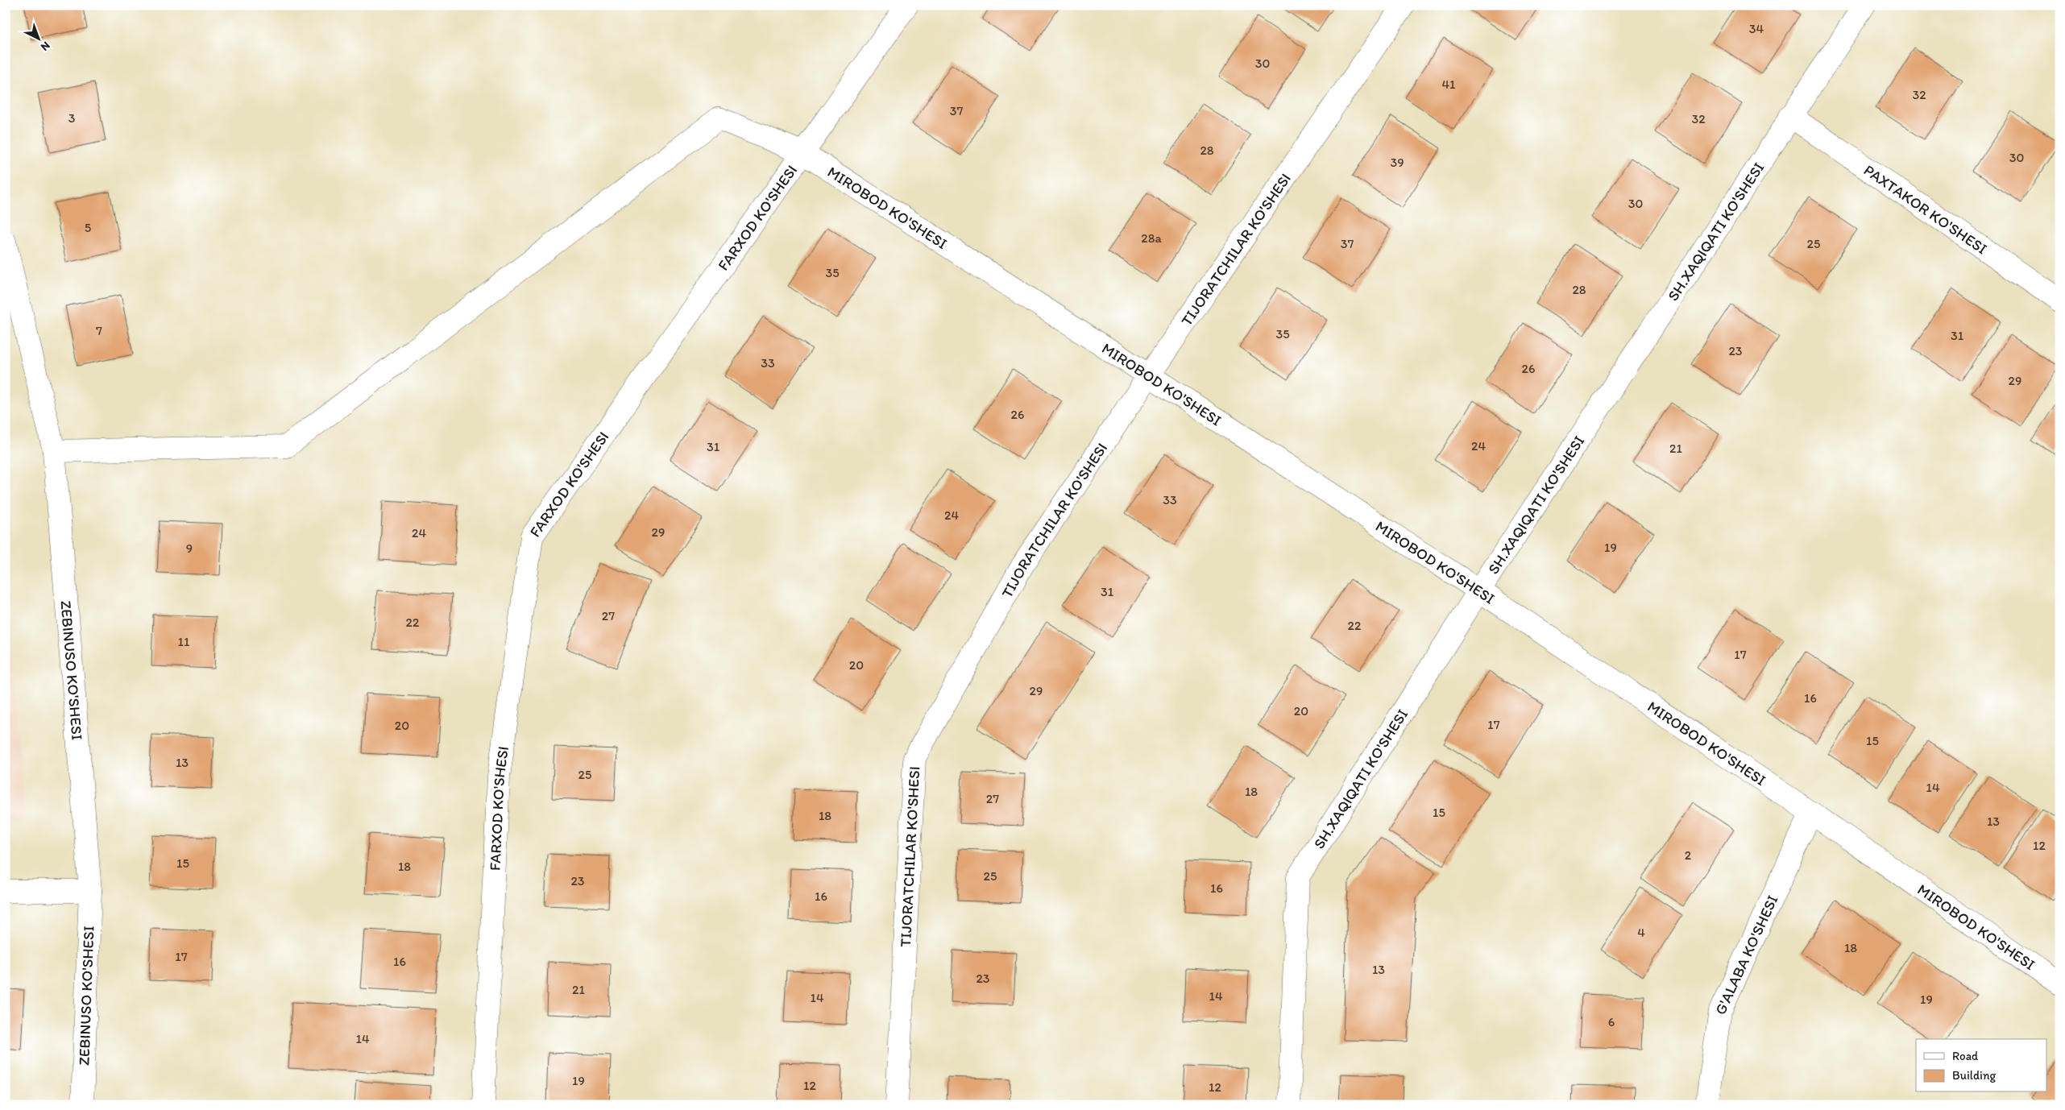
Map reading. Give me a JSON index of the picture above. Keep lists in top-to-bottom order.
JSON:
{
  "streets": {
    "street": [
      "MIROBOD KO'SHESI",
      "PAXTAKOR KO'SHESI",
      "FARXOD KO'SHESI",
      "SH.XAQIQATI KO'SHESI",
      "TIJORATCHILAR KO'SHESI",
      "ZEBINUSO KO'SHESI",
      "G'ALABA KO'SHESI"
    ]
  },
  "crossings": [
    ["MIROBOD KO'SHESI", "FARXOD KO'SHESI"],
    ["MIROBOD KO'SHESI", "SH.XAQIQATI KO'SHESI"],
    ["MIROBOD KO'SHESI", "TIJORATCHILAR KO'SHESI"],
    ["MIROBOD KO'SHESI", "ZEBINUSO KO'SHESI"],
    ["MIROBOD KO'SHESI", "G'ALABA KO'SHESI"],
    ["PAXTAKOR KO'SHESI", "SH.XAQIQATI KO'SHESI"]
  ],
  "house_numbers": [
    "34",
    "30",
    "41",
    "32",
    "37",
    "3",
    "32",
    "28",
    "30",
    "39",
    "30",
    "5",
    "28a",
    "37",
    "25",
    "35",
    "28",
    "7",
    "35",
    "31",
    "23",
    "33",
    "26",
    "29",
    "26",
    "24",
    "31",
    "21",
    "33",
    "24",
    "29",
    "24",
    "19",
    "9",
    "31",
    "27",
    "22",
    "22",
    "11",
    "17",
    "20",
    "29",
    "16",
    "20",
    "17",
    "20",
    "15",
    "13",
    "25",
    "14",
    "18",
    "27",
    "15",
    "18",
    "13",
    "12",
    "2",
    "15",
    "18",
    "25",
    "23",
    "16",
    "16",
    "4",
    "18",
    "17",
    "16",
    "13",
    "23",
    "21",
    "14",
    "14",
    "19",
    "6",
    "14",
    "19",
    "12",
    "12"
  ],
  "legend": ["Road", "Building"],
  "north": "bottom right"
}
